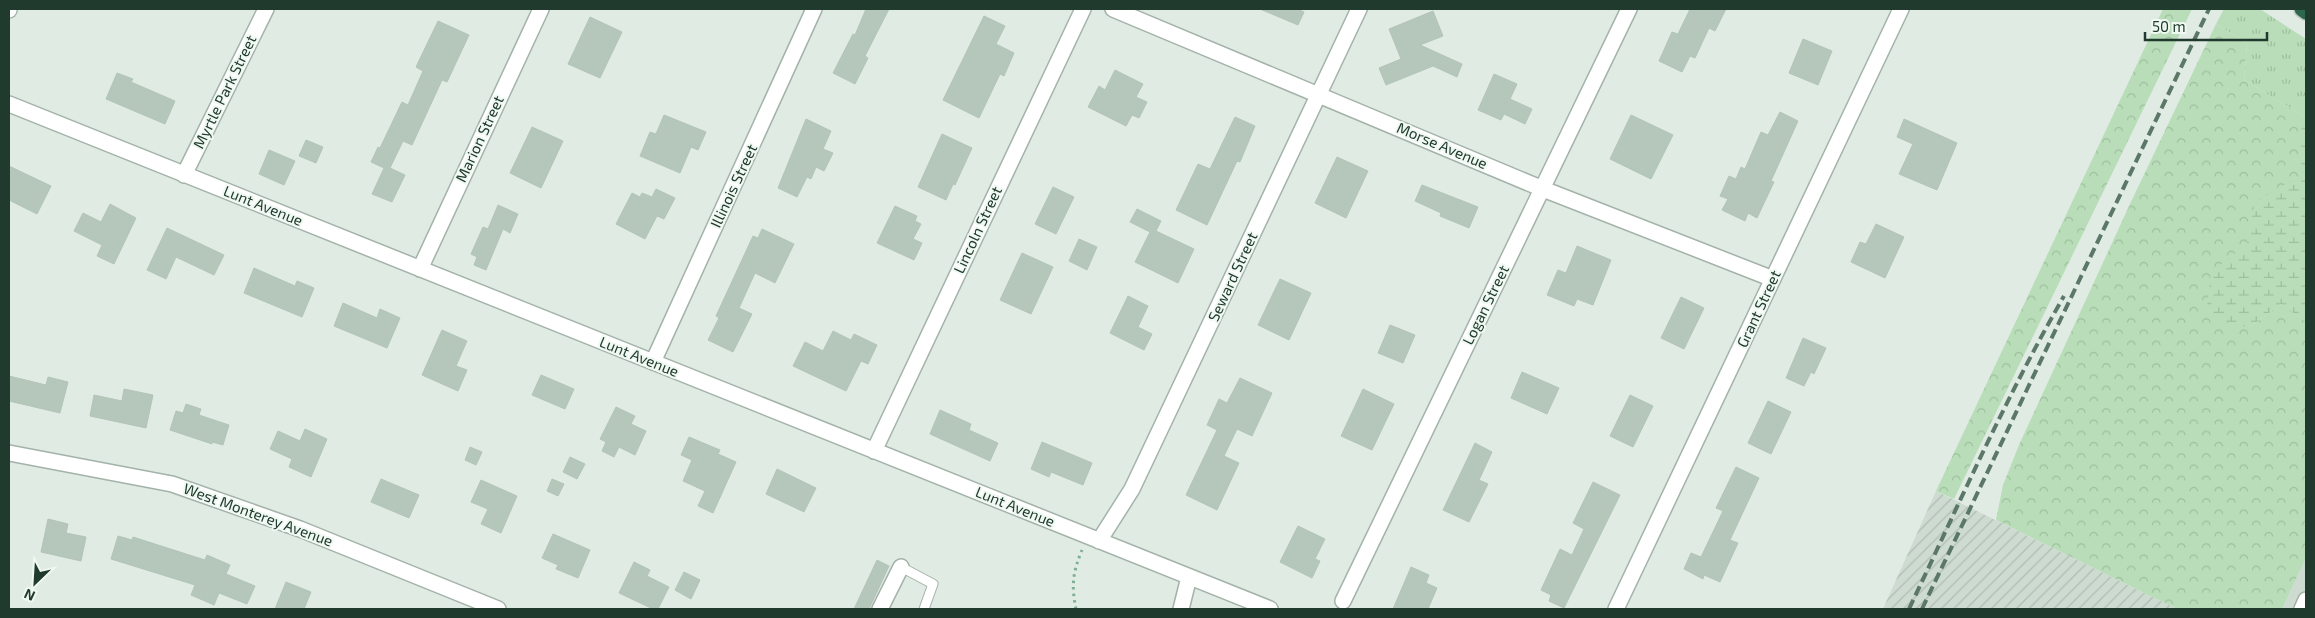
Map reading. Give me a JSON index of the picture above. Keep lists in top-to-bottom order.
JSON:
{
  "streets": {
    "street": [
      "Myrtle Park Street",
      "Marion Street",
      "Morse Avenue",
      "Illinois Street",
      "Lunt Avenue",
      "Lincoln Street",
      "Seward Street",
      "Logan Street",
      "Grant Street",
      "West Monterey Avenue"
    ]
  },
  "crossings": [
    ["Myrtle Park Street", "Lunt Avenue"],
    ["Marion Street", "Lunt Avenue"],
    ["Morse Avenue", "Seward Street"],
    ["Morse Avenue", "Logan Street"],
    ["Morse Avenue", "Grant Street"],
    ["Illinois Street", "Lunt Avenue"],
    ["Lunt Avenue", "Lincoln Street"],
    ["Lunt Avenue", "Seward Street"]
  ],
  "scale_bar": "50 m",
  "north": "bottom left"
}
